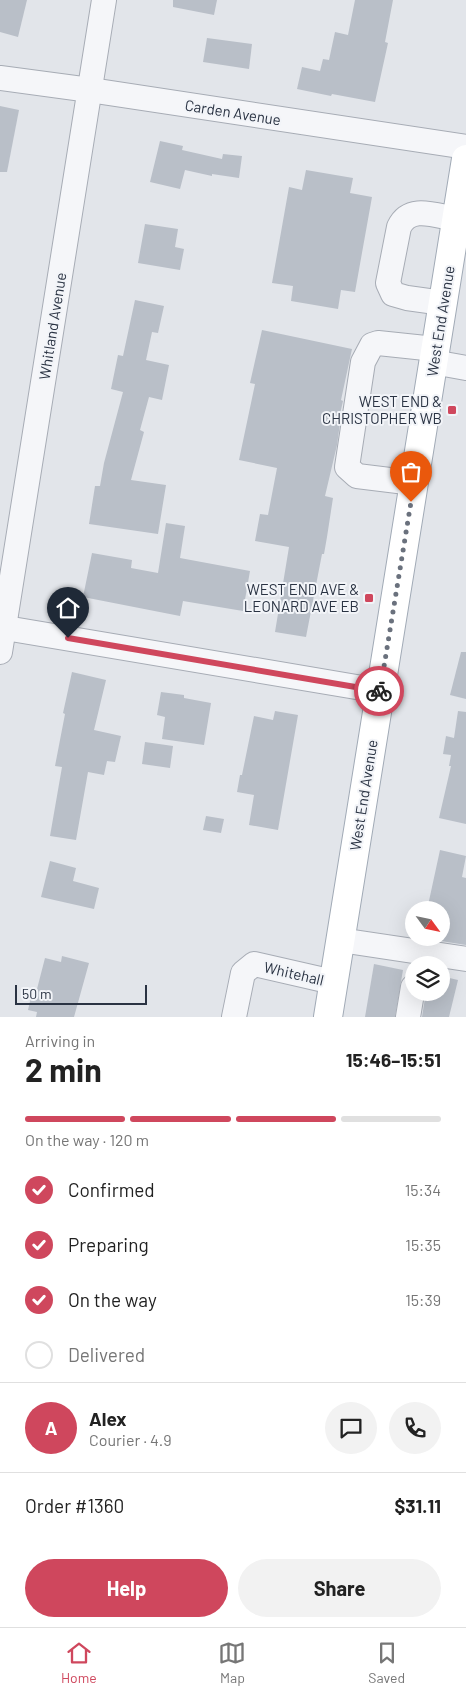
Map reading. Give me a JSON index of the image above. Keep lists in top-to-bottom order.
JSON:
{
  "streets": {
    "main road": ["West End Avenue"],
    "street": ["Carden Avenue", "Whitland Avenue", "Whitehall"]
  },
  "crossings": [
    ["Carden Avenue", "Whitland Avenue"],
    ["West End Avenue", "Whitehall"]
  ],
  "places": {
    "transit": ["WEST END & CHRISTOPHER WB", "WEST END AVE & LEONARD AVE EB"]
  },
  "scale_bar": "50 m",
  "north": "bottom right",
  "page": {
    "scale": "50 m",
    "heading": ["2 min", "Arriving in", "15:46–15:51"],
    "panel": [
      "Alex",
      "Courier · 4.9",
      "Order #1360",
      "$31.11"
    ],
    "bar": "On the way · 120 m",
    "list": [
      ["Confirmed", "15:34"],
      ["Preparing", "15:35"],
      ["On the way", "15:39"],
      "Delivered"
    ],
    "round": "A",
    "buttons": ["Help", "Share"],
    "tabs": ["Home", "Map", "Saved"]
  }
}
